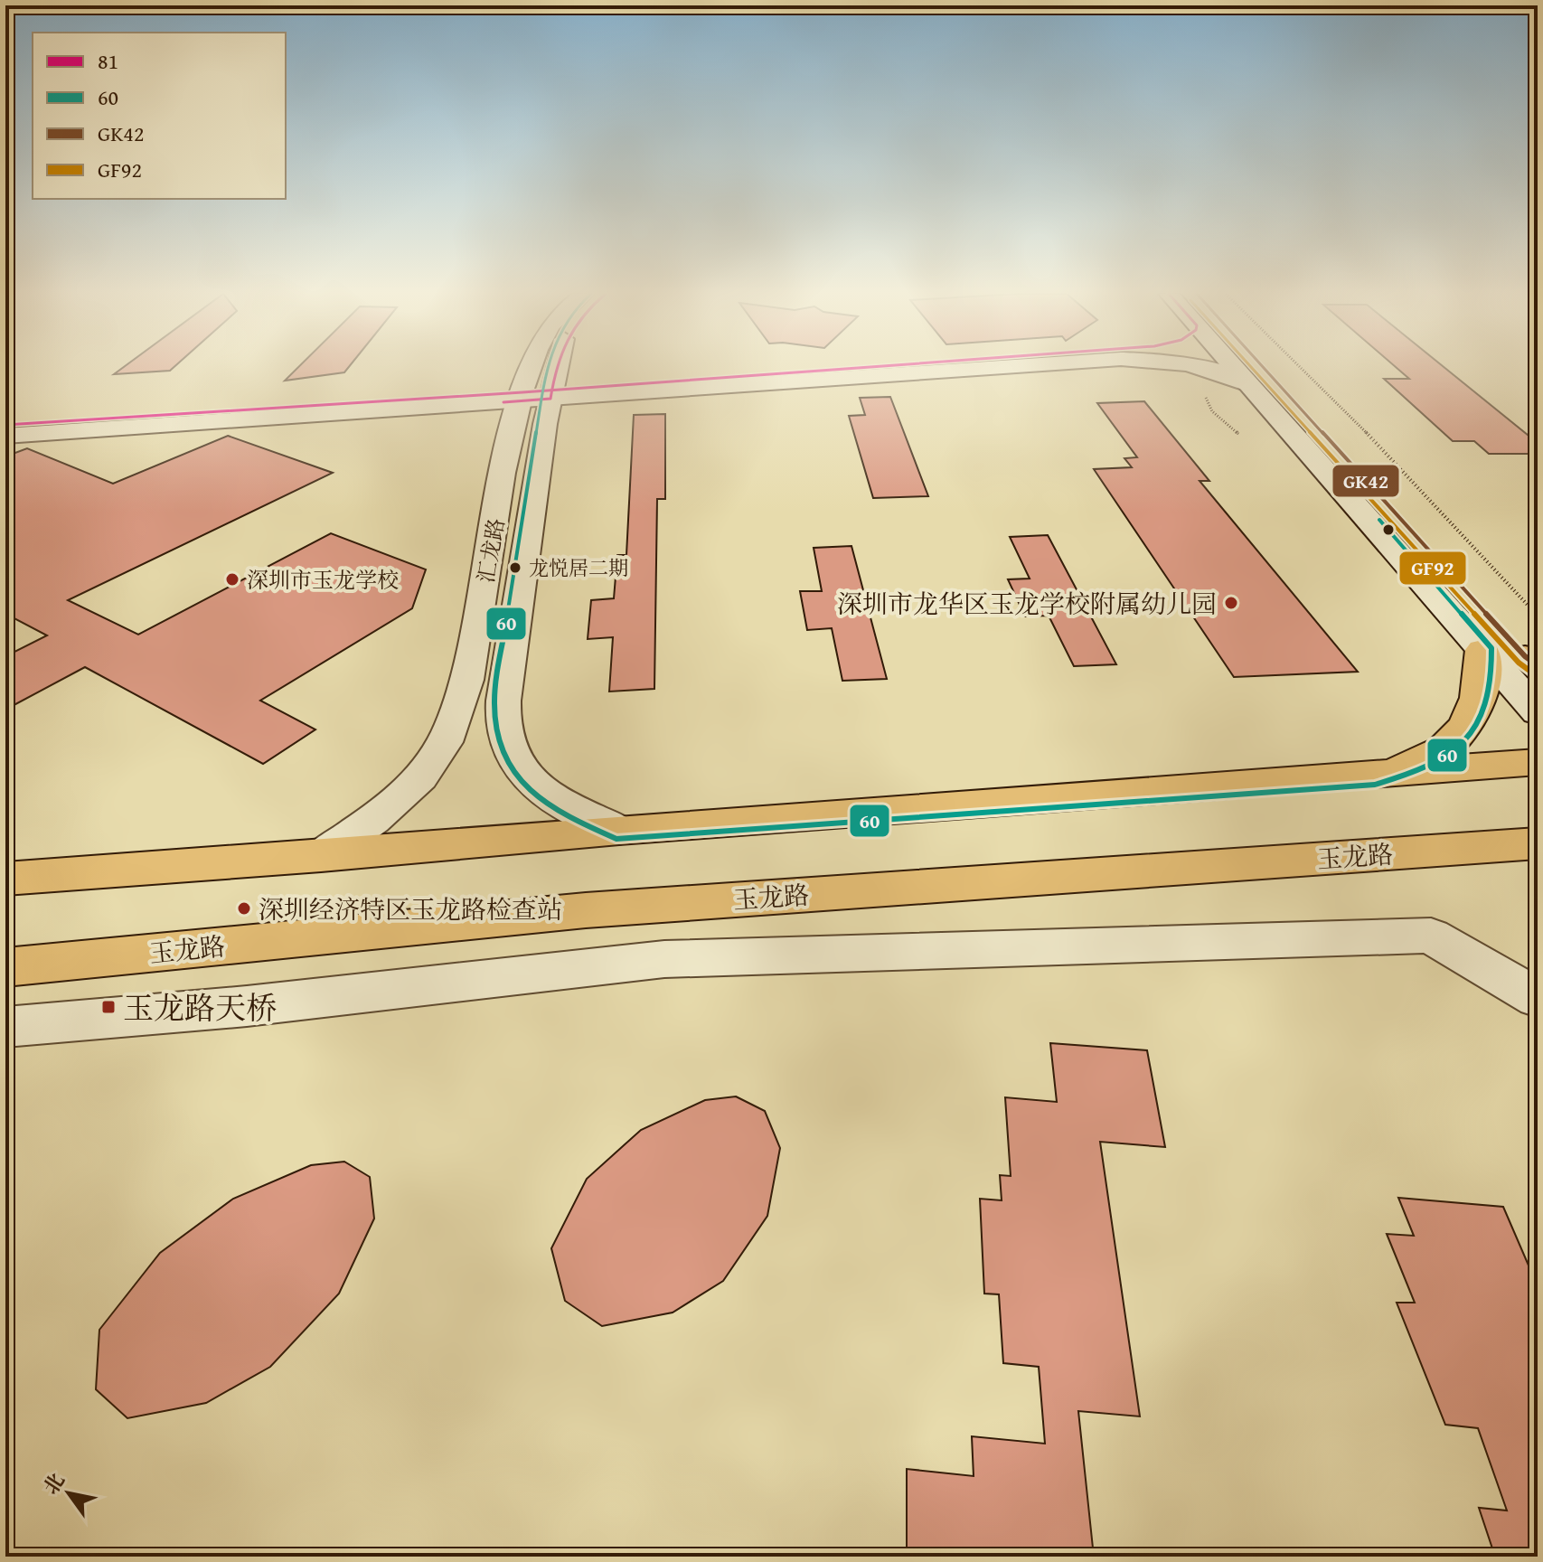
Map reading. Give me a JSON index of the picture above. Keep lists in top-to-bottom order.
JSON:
{
  "streets": {
    "main road": ["玉龙路"],
    "street": ["汇龙路"]
  },
  "places": {
    "other": [
      "龙悦居二期",
      "深圳市玉龙学校",
      "深圳市龙华区玉龙学校附属幼儿园",
      "深圳经济特区玉龙路检查站"
    ],
    "transit": ["玉龙路天桥"]
  },
  "lines": [
    "transit line 81",
    "transit line 60",
    "transit line GK42",
    "transit line GF92"
  ],
  "legend": [
    "81",
    "60",
    "GK42",
    "GF92"
  ],
  "north": "top left"
}
